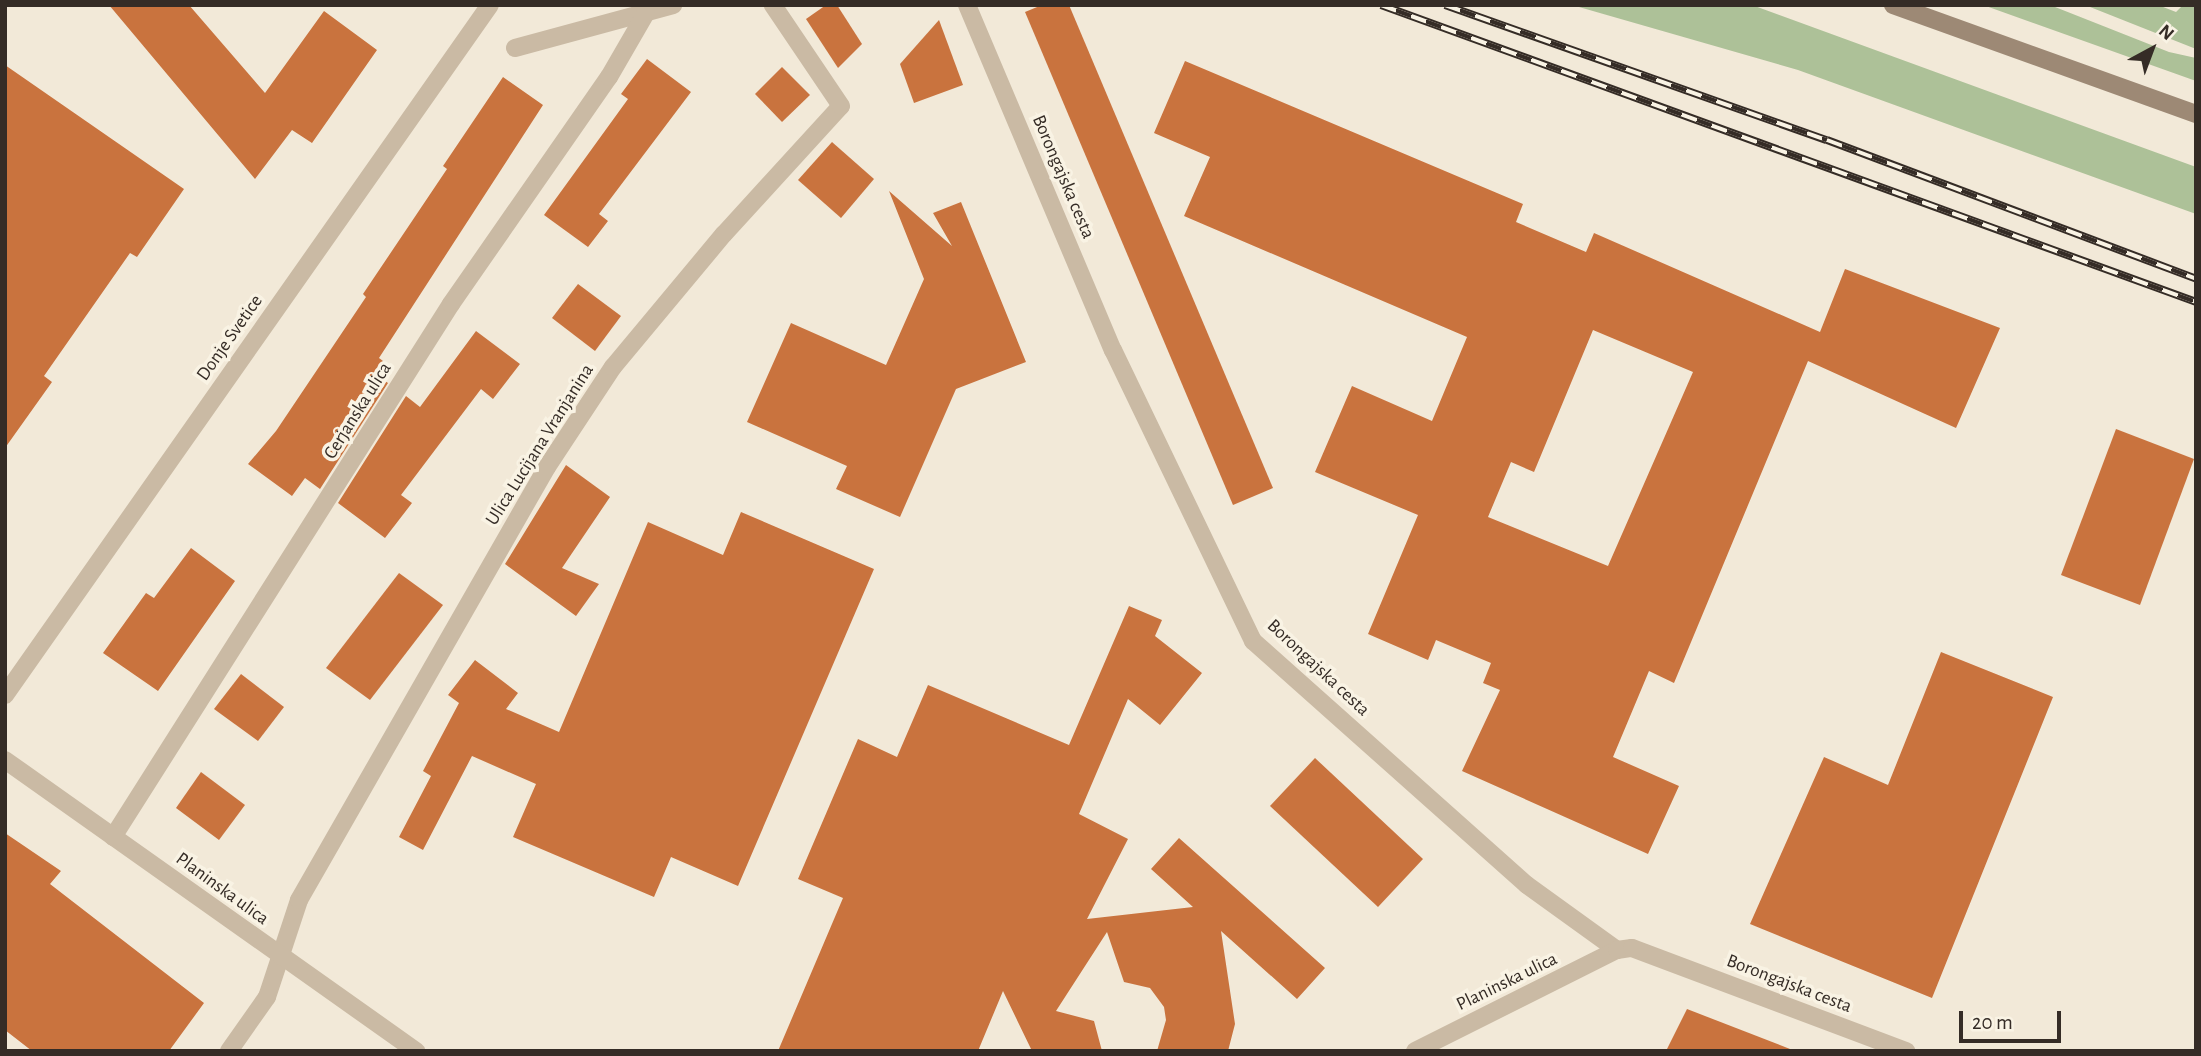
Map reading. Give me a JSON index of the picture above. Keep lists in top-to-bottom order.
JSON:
{
  "streets": {
    "street": [
      "Borongajska cesta",
      "Donje Svetice",
      "Cerjanska ulica",
      "Ulica Lucijana Vranjanina",
      "Planinska ulica"
    ]
  },
  "crossings": [
    ["Borongajska cesta", "Planinska ulica"],
    ["Cerjanska ulica", "Planinska ulica"],
    ["Ulica Lucijana Vranjanina", "Planinska ulica"]
  ],
  "scale_bar": "20 m",
  "north": "top right"
}
